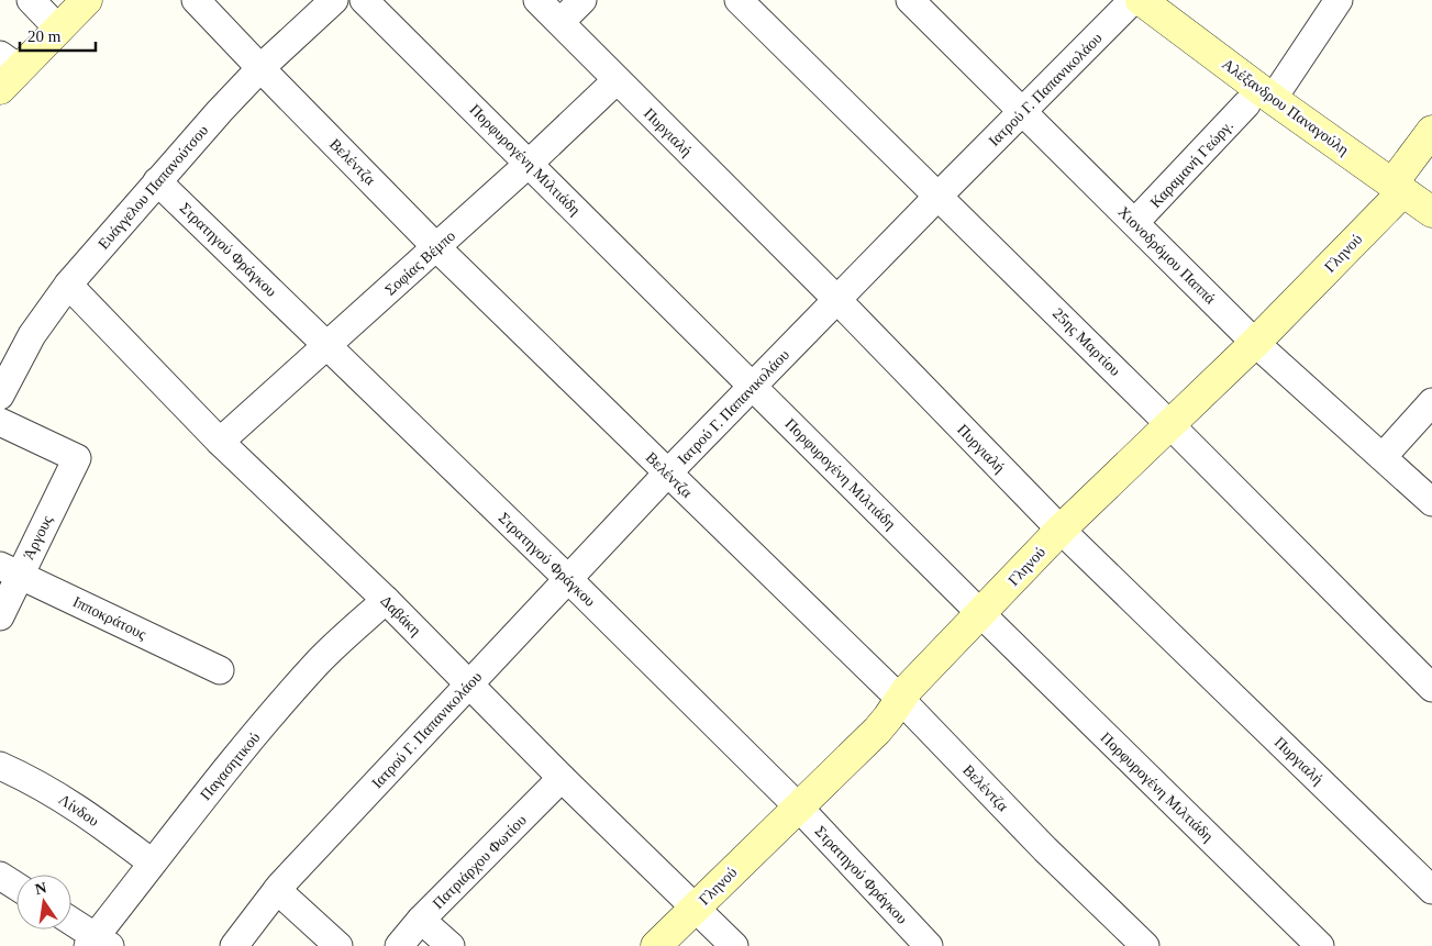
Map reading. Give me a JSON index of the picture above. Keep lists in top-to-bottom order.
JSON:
{
  "streets": {
    "street": [
      "Ιατρού Γ. Παπανικολάου",
      "Αλέξανδρου Παναγούλη",
      "Πυργιαλή",
      "Πορφυρογένη Μιλτιάδη",
      "Βελέντζα",
      "Καραμανή Γεώργ.",
      "Ευάγγελου Παπανούτσου",
      "Στρατηγού Φράγκου",
      "Γληνού",
      "Χιονοδρόμου Παππά",
      "Σοφίας Βέμπο",
      "25ης Μαρτίου",
      "Άργους",
      "Δαβάκη",
      "Ιπποκράτους",
      "Παγασητικού",
      "Λίνδου",
      "Πατριάρχου Φωτίου"
    ]
  },
  "crossings": [
    ["Ιατρού Γ. Παπανικολάου", "Πυργιαλή"],
    ["Ιατρού Γ. Παπανικολάου", "Πορφυρογένη Μιλτιάδη"],
    ["Ιατρού Γ. Παπανικολάου", "Βελέντζα"],
    ["Ιατρού Γ. Παπανικολάου", "Στρατηγού Φράγκου"],
    ["Ιατρού Γ. Παπανικολάου", "Χιονοδρόμου Παππά"],
    ["Ιατρού Γ. Παπανικολάου", "25ης Μαρτίου"],
    ["Ιατρού Γ. Παπανικολάου", "Δαβάκη"],
    ["Αλέξανδρου Παναγούλη", "Καραμανή Γεώργ."],
    ["Αλέξανδρου Παναγούλη", "Γληνού"],
    ["Πυργιαλή", "Γληνού"],
    ["Πυργιαλή", "Σοφίας Βέμπο"],
    ["Πορφυρογένη Μιλτιάδη", "Γληνού"],
    ["Πορφυρογένη Μιλτιάδη", "Σοφίας Βέμπο"],
    ["Βελέντζα", "Ευάγγελου Παπανούτσου"],
    ["Βελέντζα", "Γληνού"],
    ["Βελέντζα", "Σοφίας Βέμπο"],
    ["Καραμανή Γεώργ.", "Χιονοδρόμου Παππά"],
    ["Ευάγγελου Παπανούτσου", "Στρατηγού Φράγκου"],
    ["Ευάγγελου Παπανούτσου", "Δαβάκη"],
    ["Στρατηγού Φράγκου", "Γληνού"],
    ["Στρατηγού Φράγκου", "Σοφίας Βέμπο"],
    ["Γληνού", "Χιονοδρόμου Παππά"],
    ["Γληνού", "25ης Μαρτίου"],
    ["Γληνού", "Δαβάκη"],
    ["Σοφίας Βέμπο", "Δαβάκη"],
    ["Άργους", "Ιπποκράτους"],
    ["Δαβάκη", "Παγασητικού"],
    ["Δαβάκη", "Πατριάρχου Φωτίου"],
    ["Παγασητικού", "Λίνδου"]
  ],
  "scale_bar": "20 m",
  "north": "top"
}
